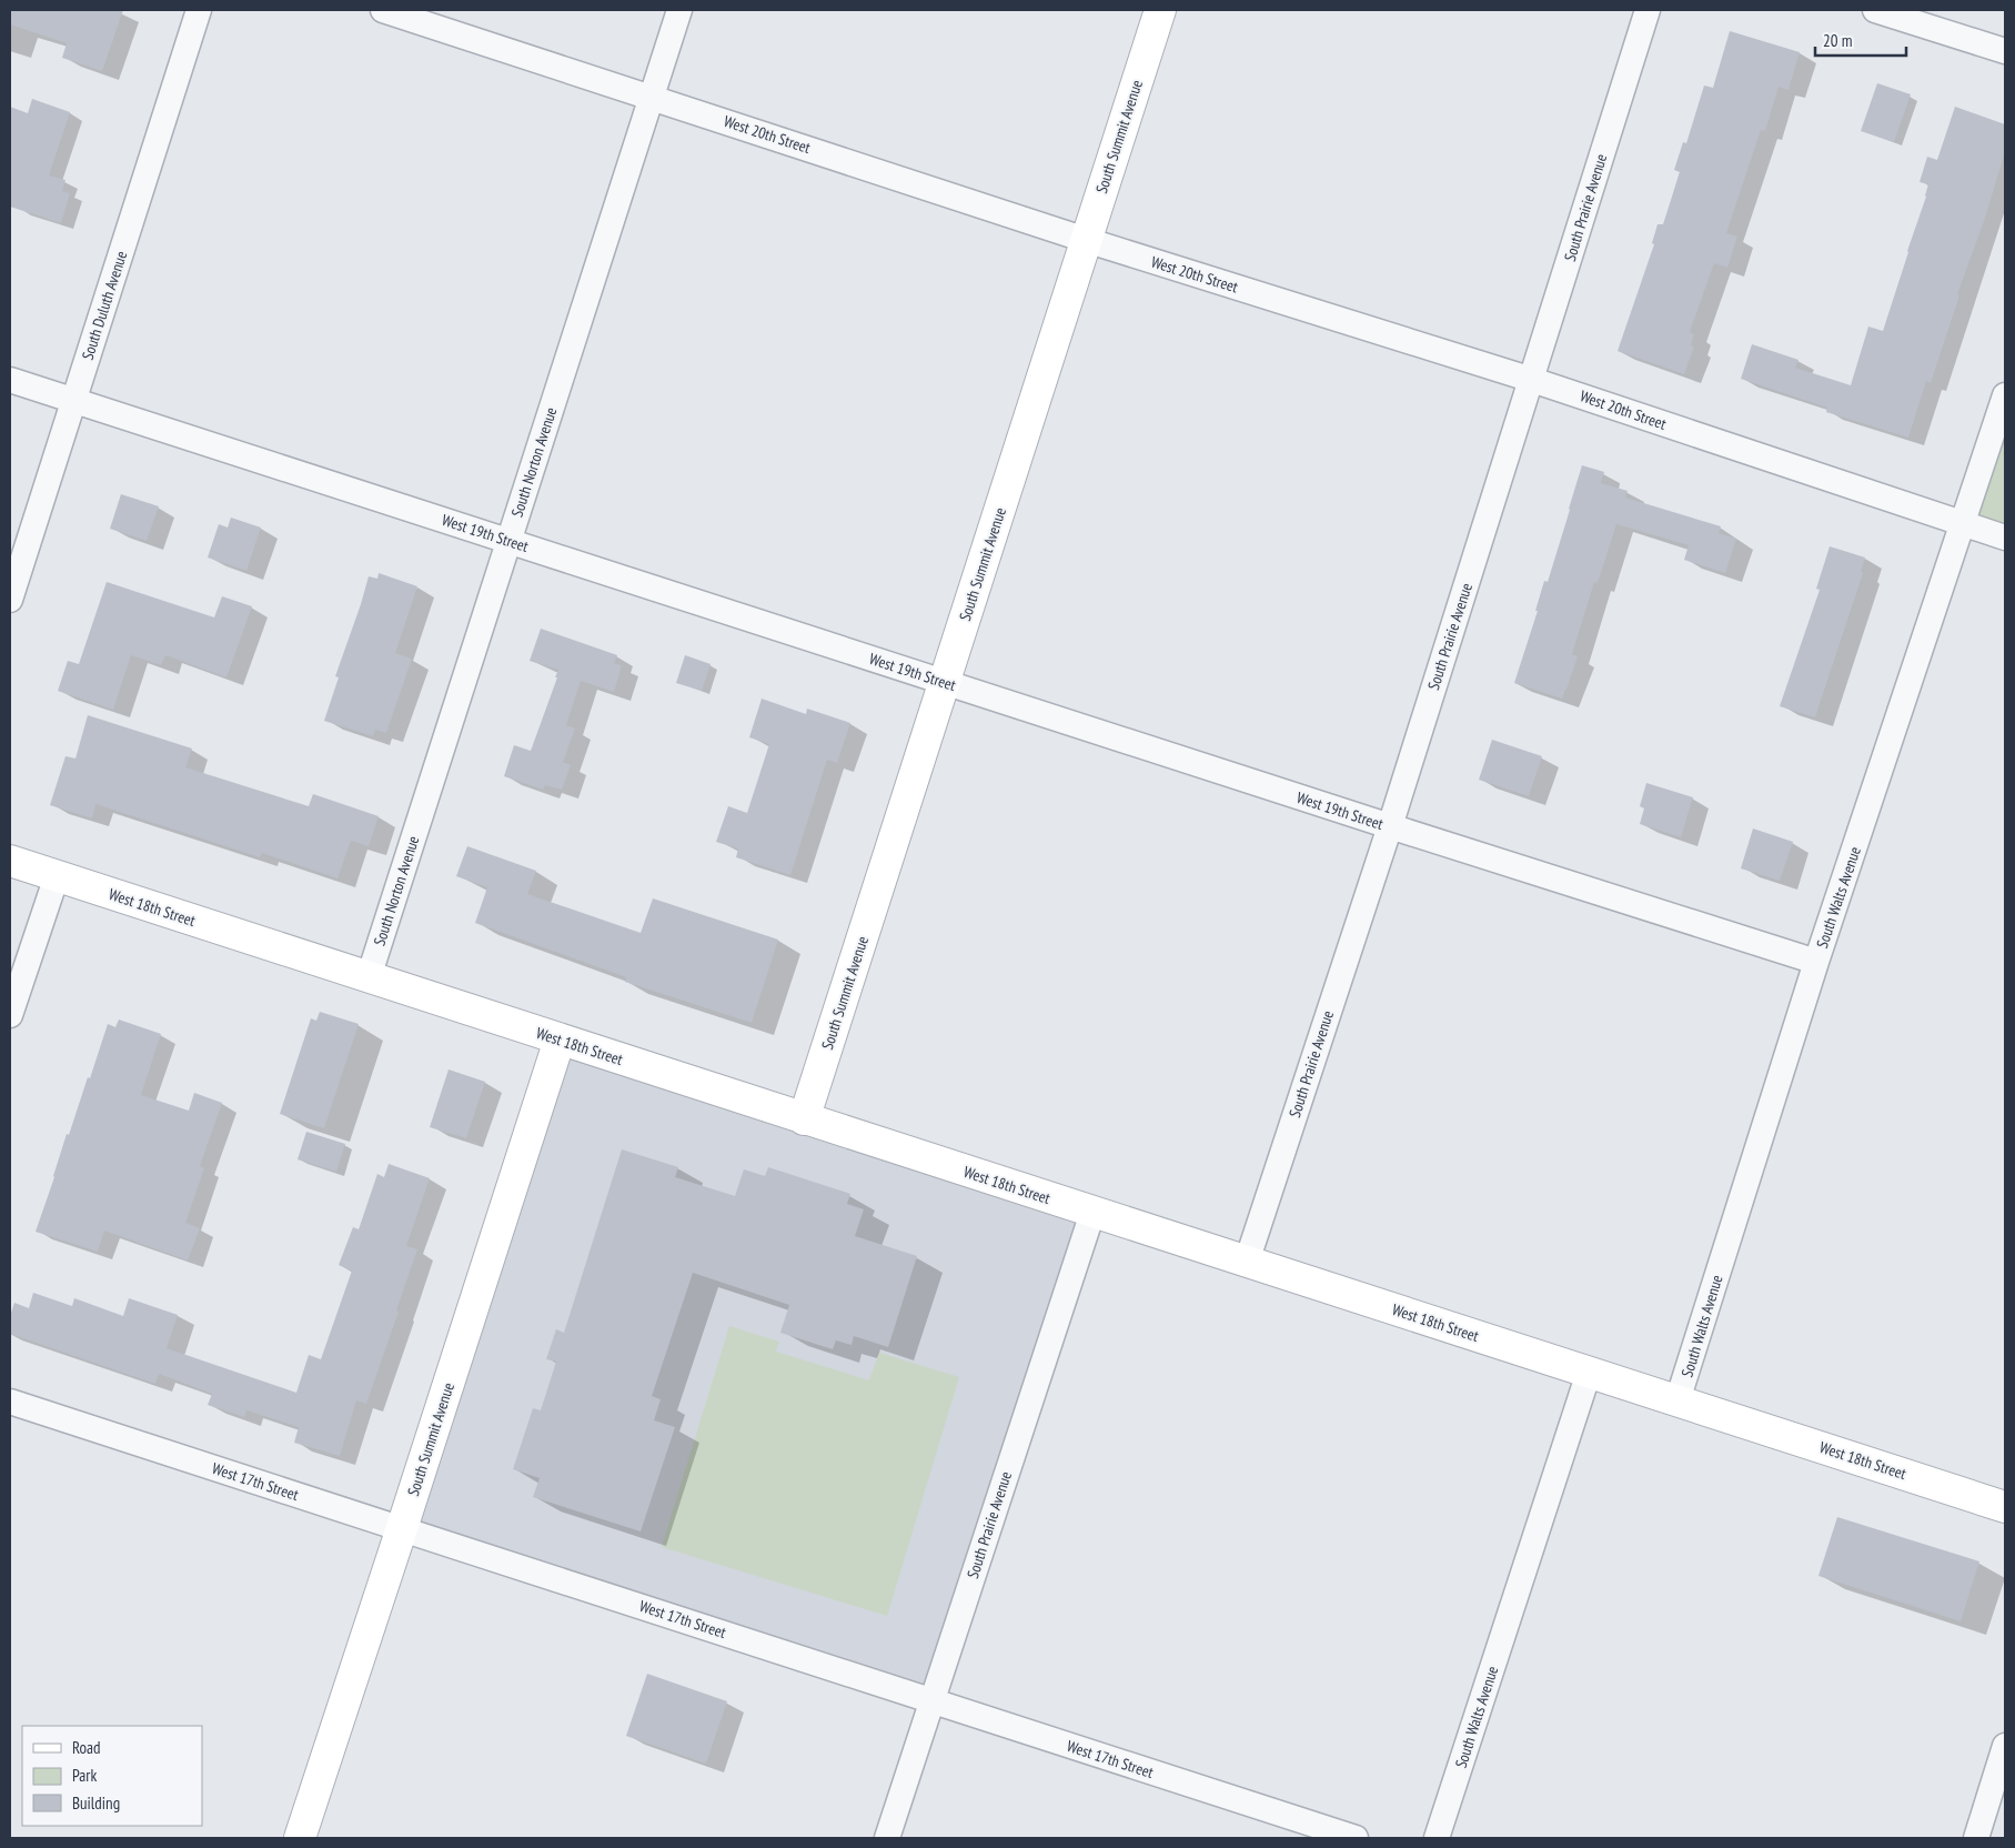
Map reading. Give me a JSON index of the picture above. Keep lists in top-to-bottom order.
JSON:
{
  "streets": {
    "street": [
      "West 20th Street",
      "South Summit Avenue",
      "South Prairie Avenue",
      "South Duluth Avenue",
      "South Norton Avenue",
      "West 19th Street",
      "South Walts Avenue",
      "West 18th Street",
      "West 17th Street"
    ]
  },
  "crossings": [
    ["West 20th Street", "South Summit Avenue"],
    ["West 20th Street", "South Prairie Avenue"],
    ["West 20th Street", "South Norton Avenue"],
    ["West 20th Street", "South Walts Avenue"],
    ["South Summit Avenue", "West 19th Street"],
    ["South Summit Avenue", "West 18th Street"],
    ["South Summit Avenue", "West 17th Street"],
    ["South Prairie Avenue", "West 19th Street"],
    ["South Prairie Avenue", "West 18th Street"],
    ["South Prairie Avenue", "West 17th Street"],
    ["South Duluth Avenue", "West 19th Street"],
    ["South Norton Avenue", "West 19th Street"],
    ["South Norton Avenue", "West 18th Street"],
    ["West 19th Street", "South Walts Avenue"],
    ["South Walts Avenue", "West 18th Street"]
  ],
  "legend": ["Road", "Park", "Building"],
  "scale_bar": "20 m"
}
